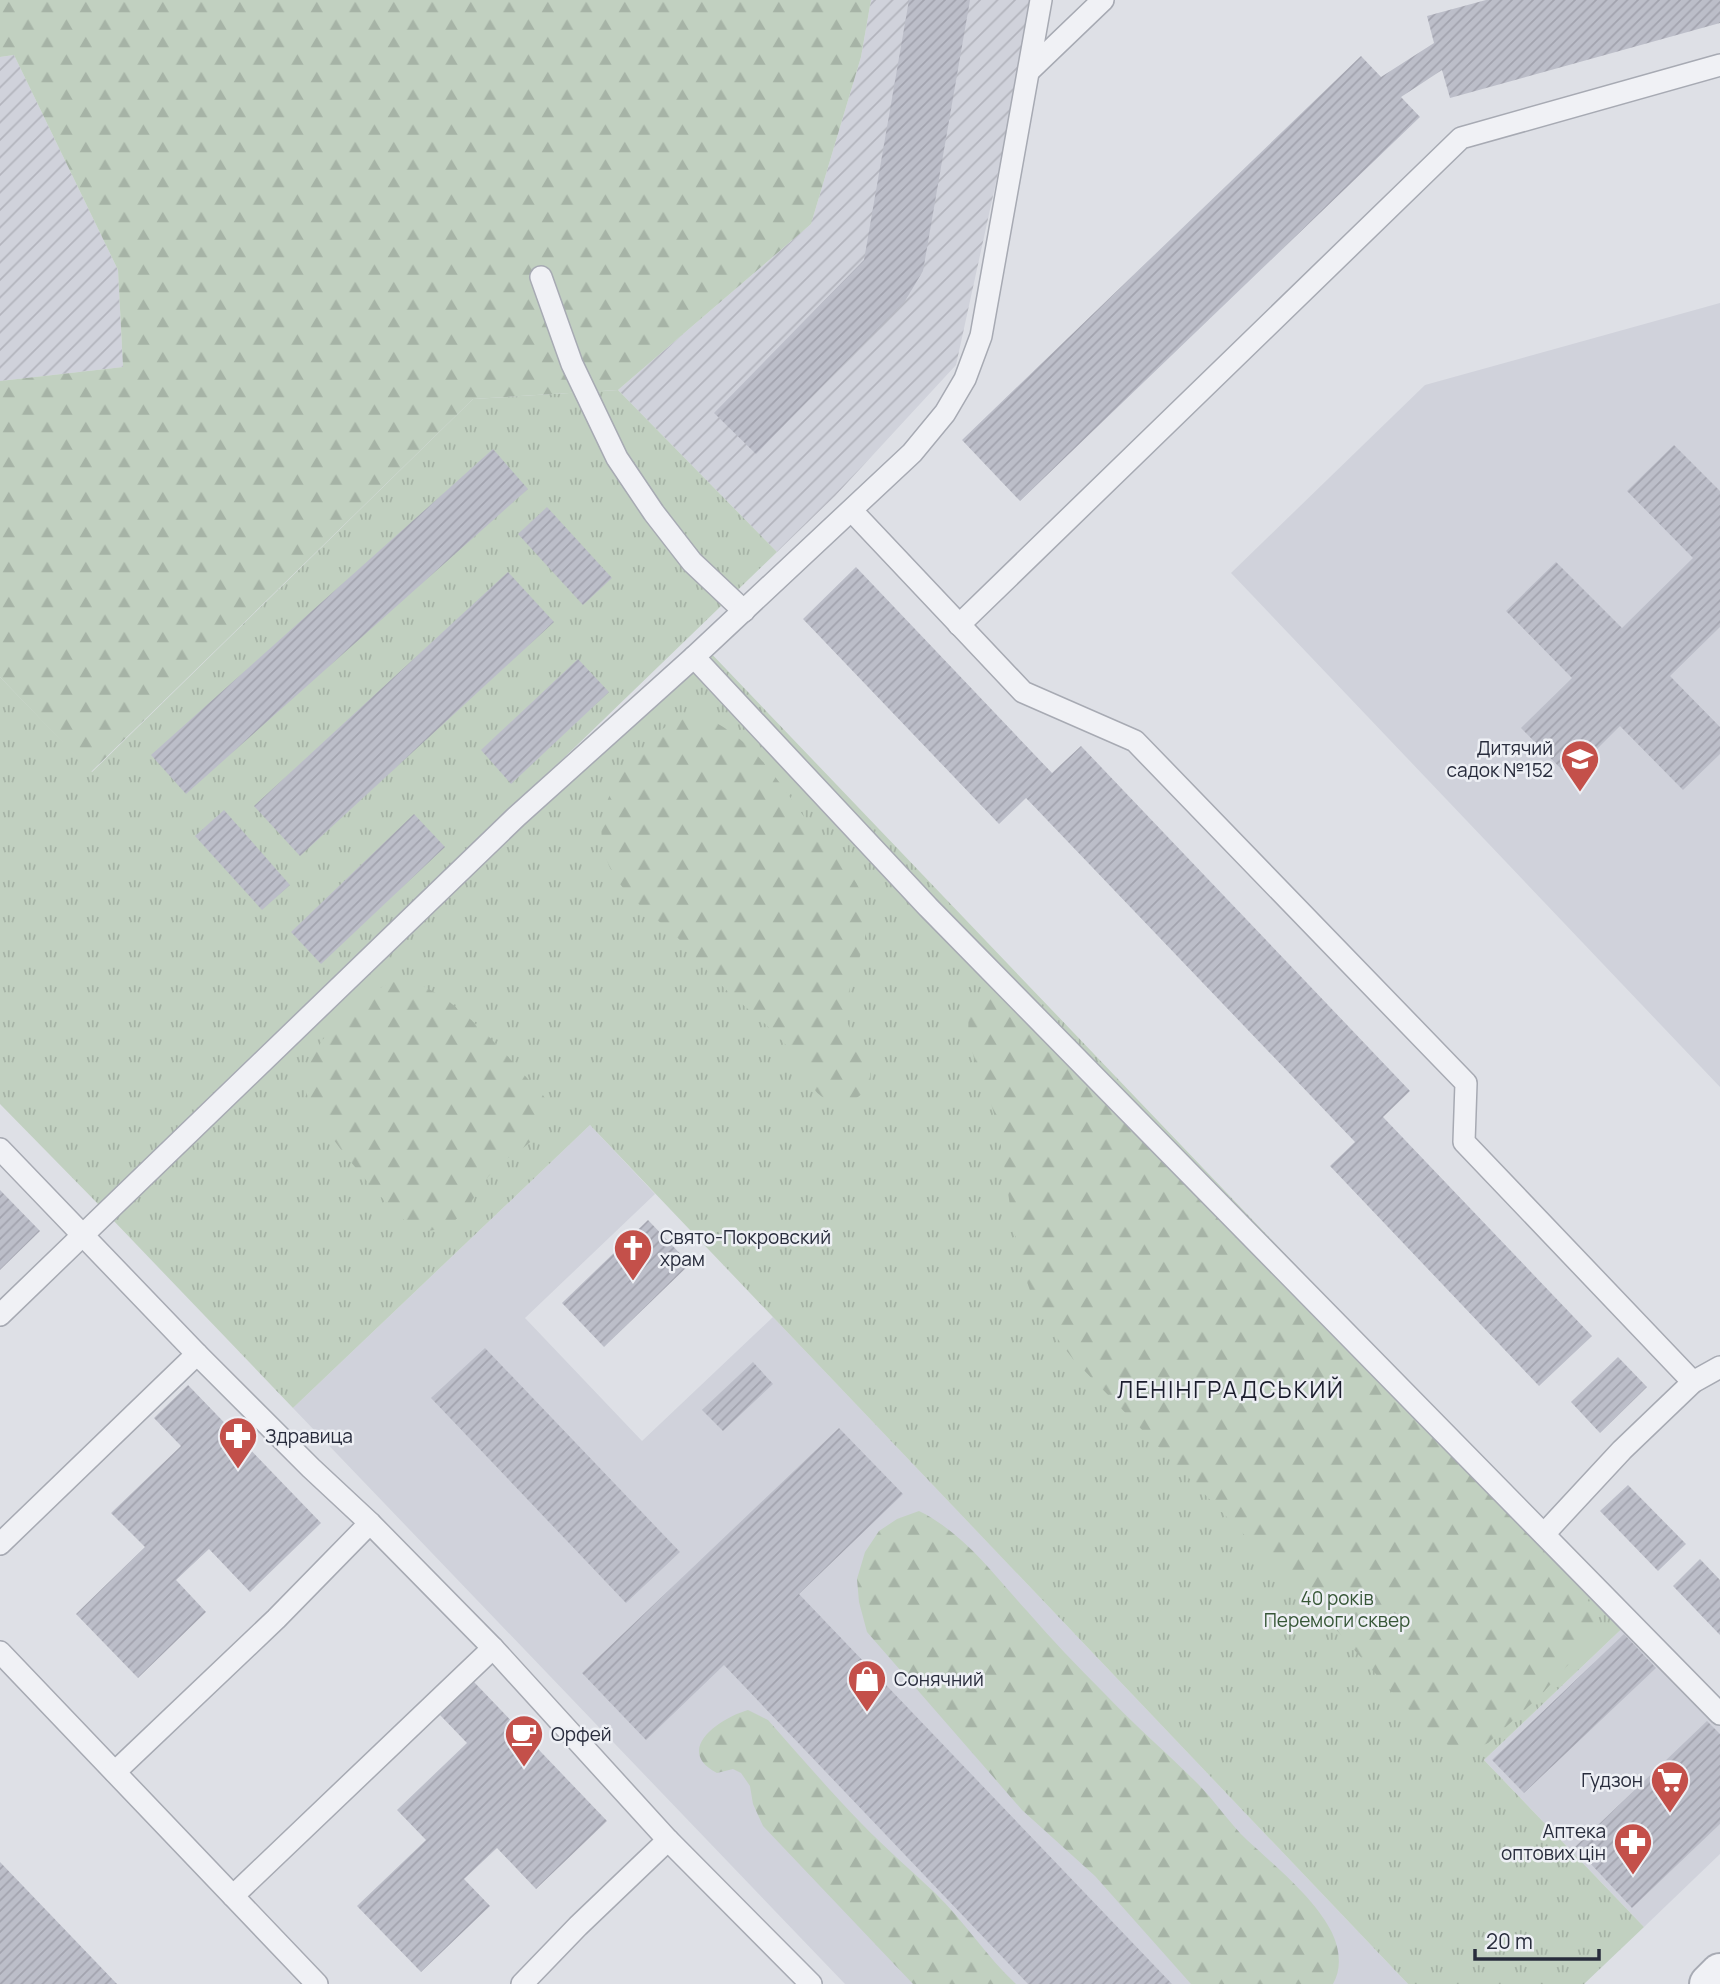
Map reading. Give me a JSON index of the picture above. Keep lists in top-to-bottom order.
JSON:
{
  "districts": ["ЛЕНІНГРАДСЬКИЙ"],
  "parks": ["40 років Перемоги сквер"],
  "places": {
    "school or university": ["Дитячий садок №152"],
    "church": ["Свято-Покровский храм"],
    "pharmacy": ["Здравица", "Аптека оптових цін"],
    "shop": ["Сонячний"],
    "cafe": ["Орфей"],
    "supermarket": ["Гудзон"]
  },
  "scale_bar": "20 m"
}
